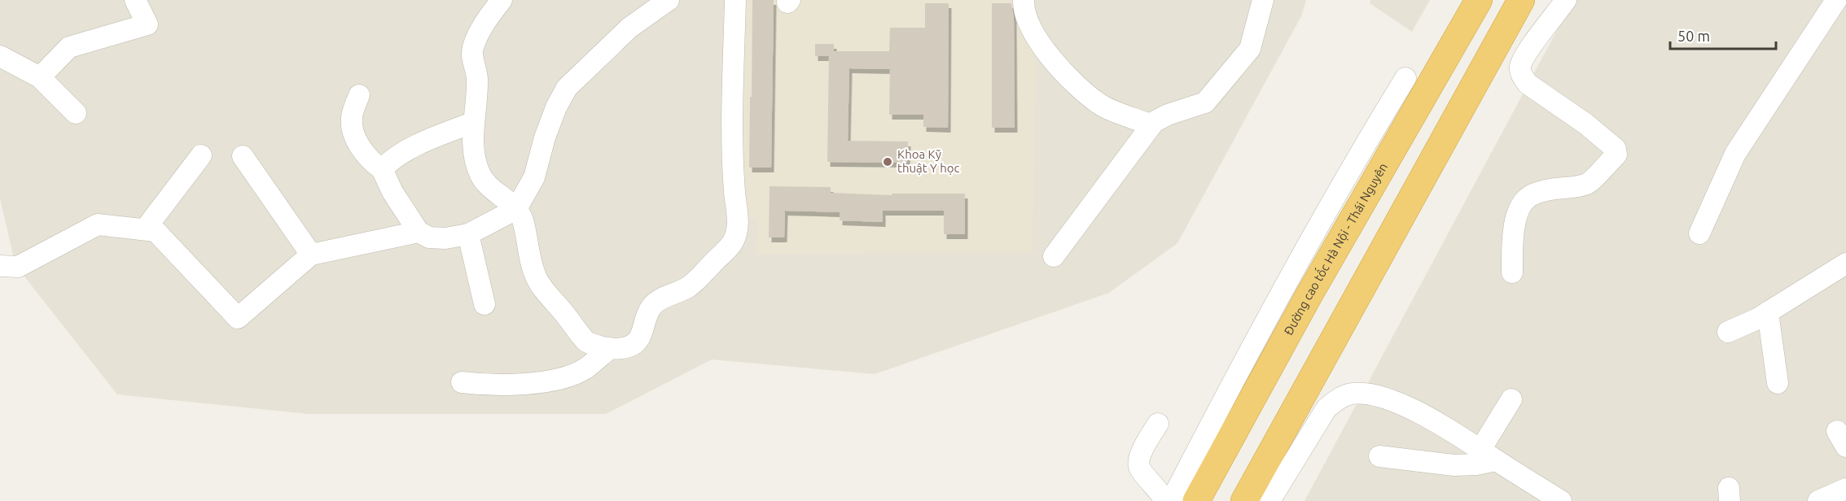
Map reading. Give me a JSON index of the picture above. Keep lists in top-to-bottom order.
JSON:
{
  "streets": {
    "highway": ["Đường cao tốc Hà Nội - Thái Nguyên"]
  },
  "places": ["Khoa Kỹ thuật Y học"],
  "scale_bar": "50 m"
}
